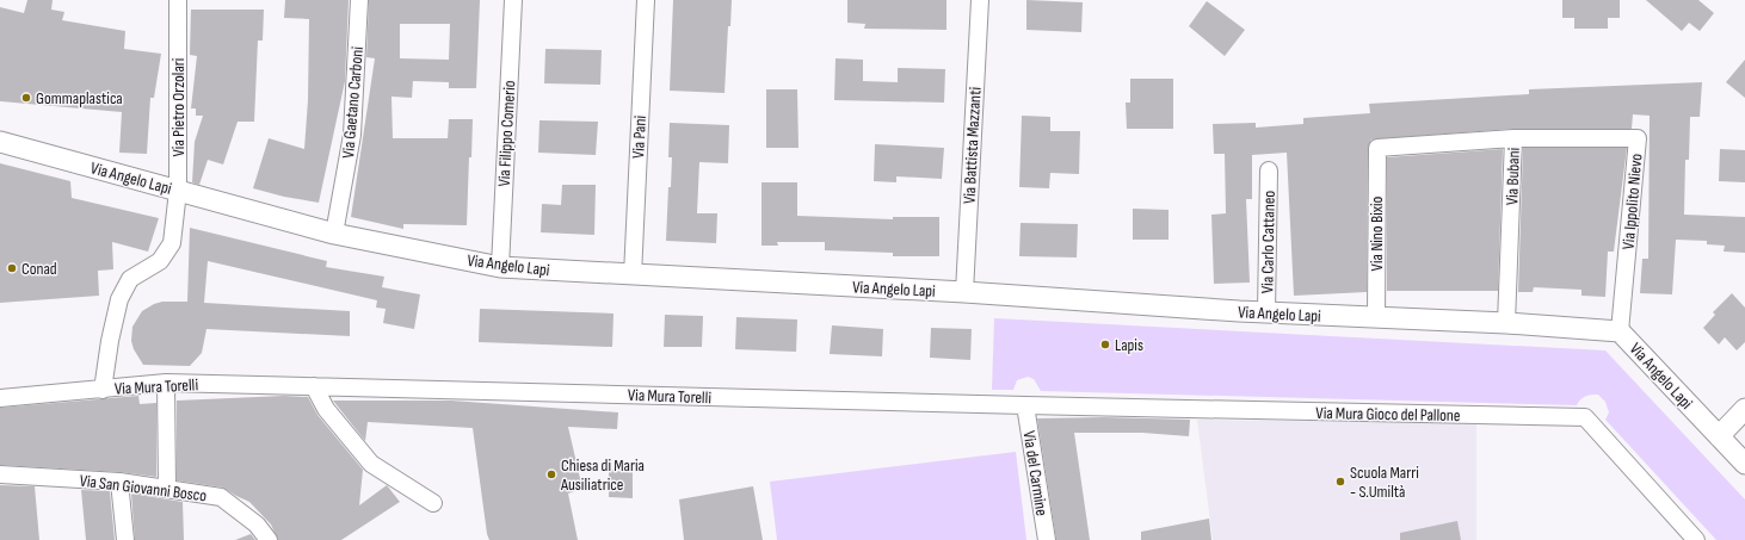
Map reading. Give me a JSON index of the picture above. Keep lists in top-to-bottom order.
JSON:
{
  "streets": {
    "street": [
      "Via Gaetano Carboni",
      "Via Pietro Orzolari",
      "Via Filippo Comerio",
      "Via Pani",
      "Via Battista Mazzanti",
      "Via Bubani",
      "Via Angelo Lapi",
      "Via Ippolito Nievo",
      "Via Nino Bixio",
      "Via Carlo Cattaneo",
      "Via Mura Torelli",
      "Via Mura Gioco del Pallone",
      "Via del Carmine",
      "Via San Giovanni Bosco"
    ]
  },
  "crossings": [
    ["Via Gaetano Carboni", "Via Angelo Lapi"],
    ["Via Pietro Orzolari", "Via Angelo Lapi"],
    ["Via Pietro Orzolari", "Via Mura Torelli"],
    ["Via Filippo Comerio", "Via Angelo Lapi"],
    ["Via Pani", "Via Angelo Lapi"],
    ["Via Battista Mazzanti", "Via Angelo Lapi"],
    ["Via Bubani", "Via Angelo Lapi"],
    ["Via Bubani", "Via Ippolito Nievo"],
    ["Via Bubani", "Via Nino Bixio"],
    ["Via Angelo Lapi", "Via Ippolito Nievo"],
    ["Via Angelo Lapi", "Via Nino Bixio"],
    ["Via Angelo Lapi", "Via Carlo Cattaneo"],
    ["Via Mura Torelli", "Via Mura Gioco del Pallone"],
    ["Via Mura Torelli", "Via del Carmine"],
    ["Via Mura Gioco del Pallone", "Via del Carmine"]
  ],
  "places": [
    "Gommaplastica",
    "Conad",
    "Lapis",
    "Chiesa di Maria Ausiliatrice",
    "Scuola Marri - S.Umiltà"
  ]
}
